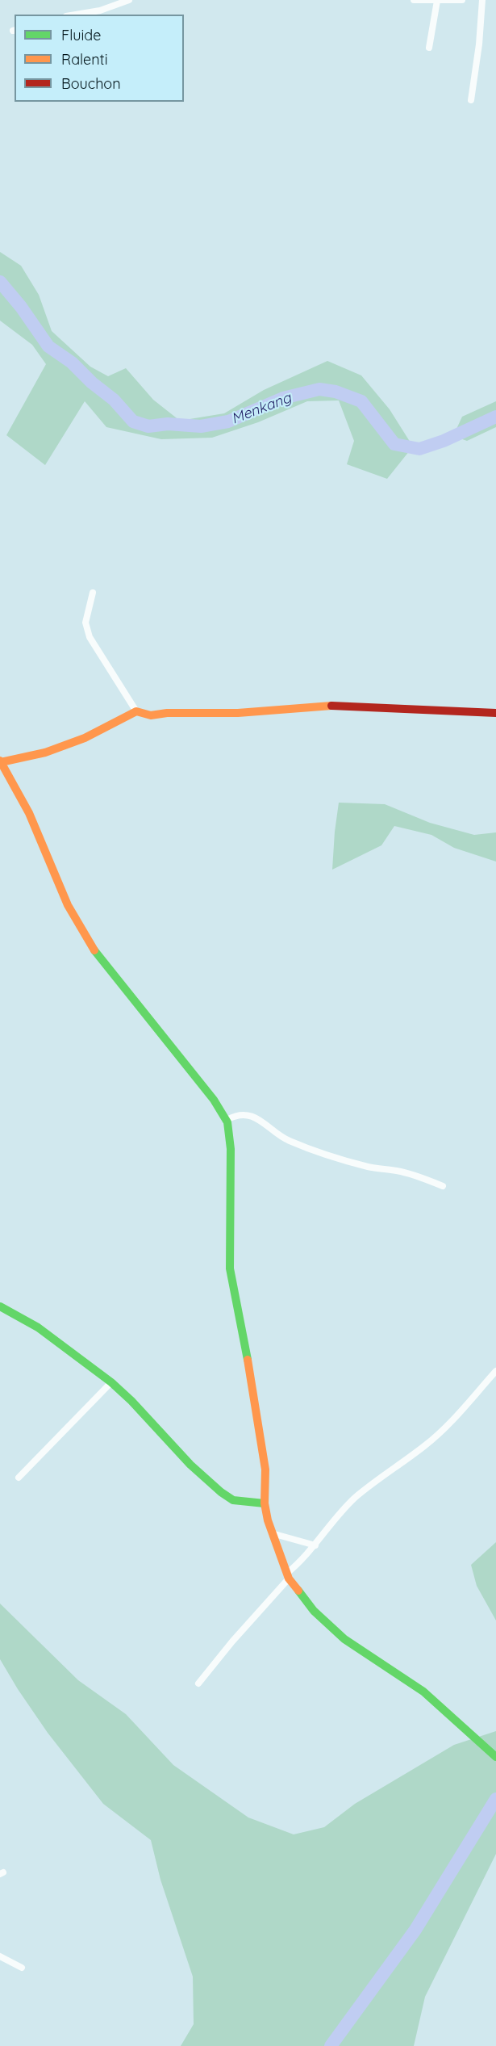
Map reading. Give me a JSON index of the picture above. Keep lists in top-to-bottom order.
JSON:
{
  "water": ["Menkang"],
  "legend": ["Fluide", "Ralenti", "Bouchon"]
}
